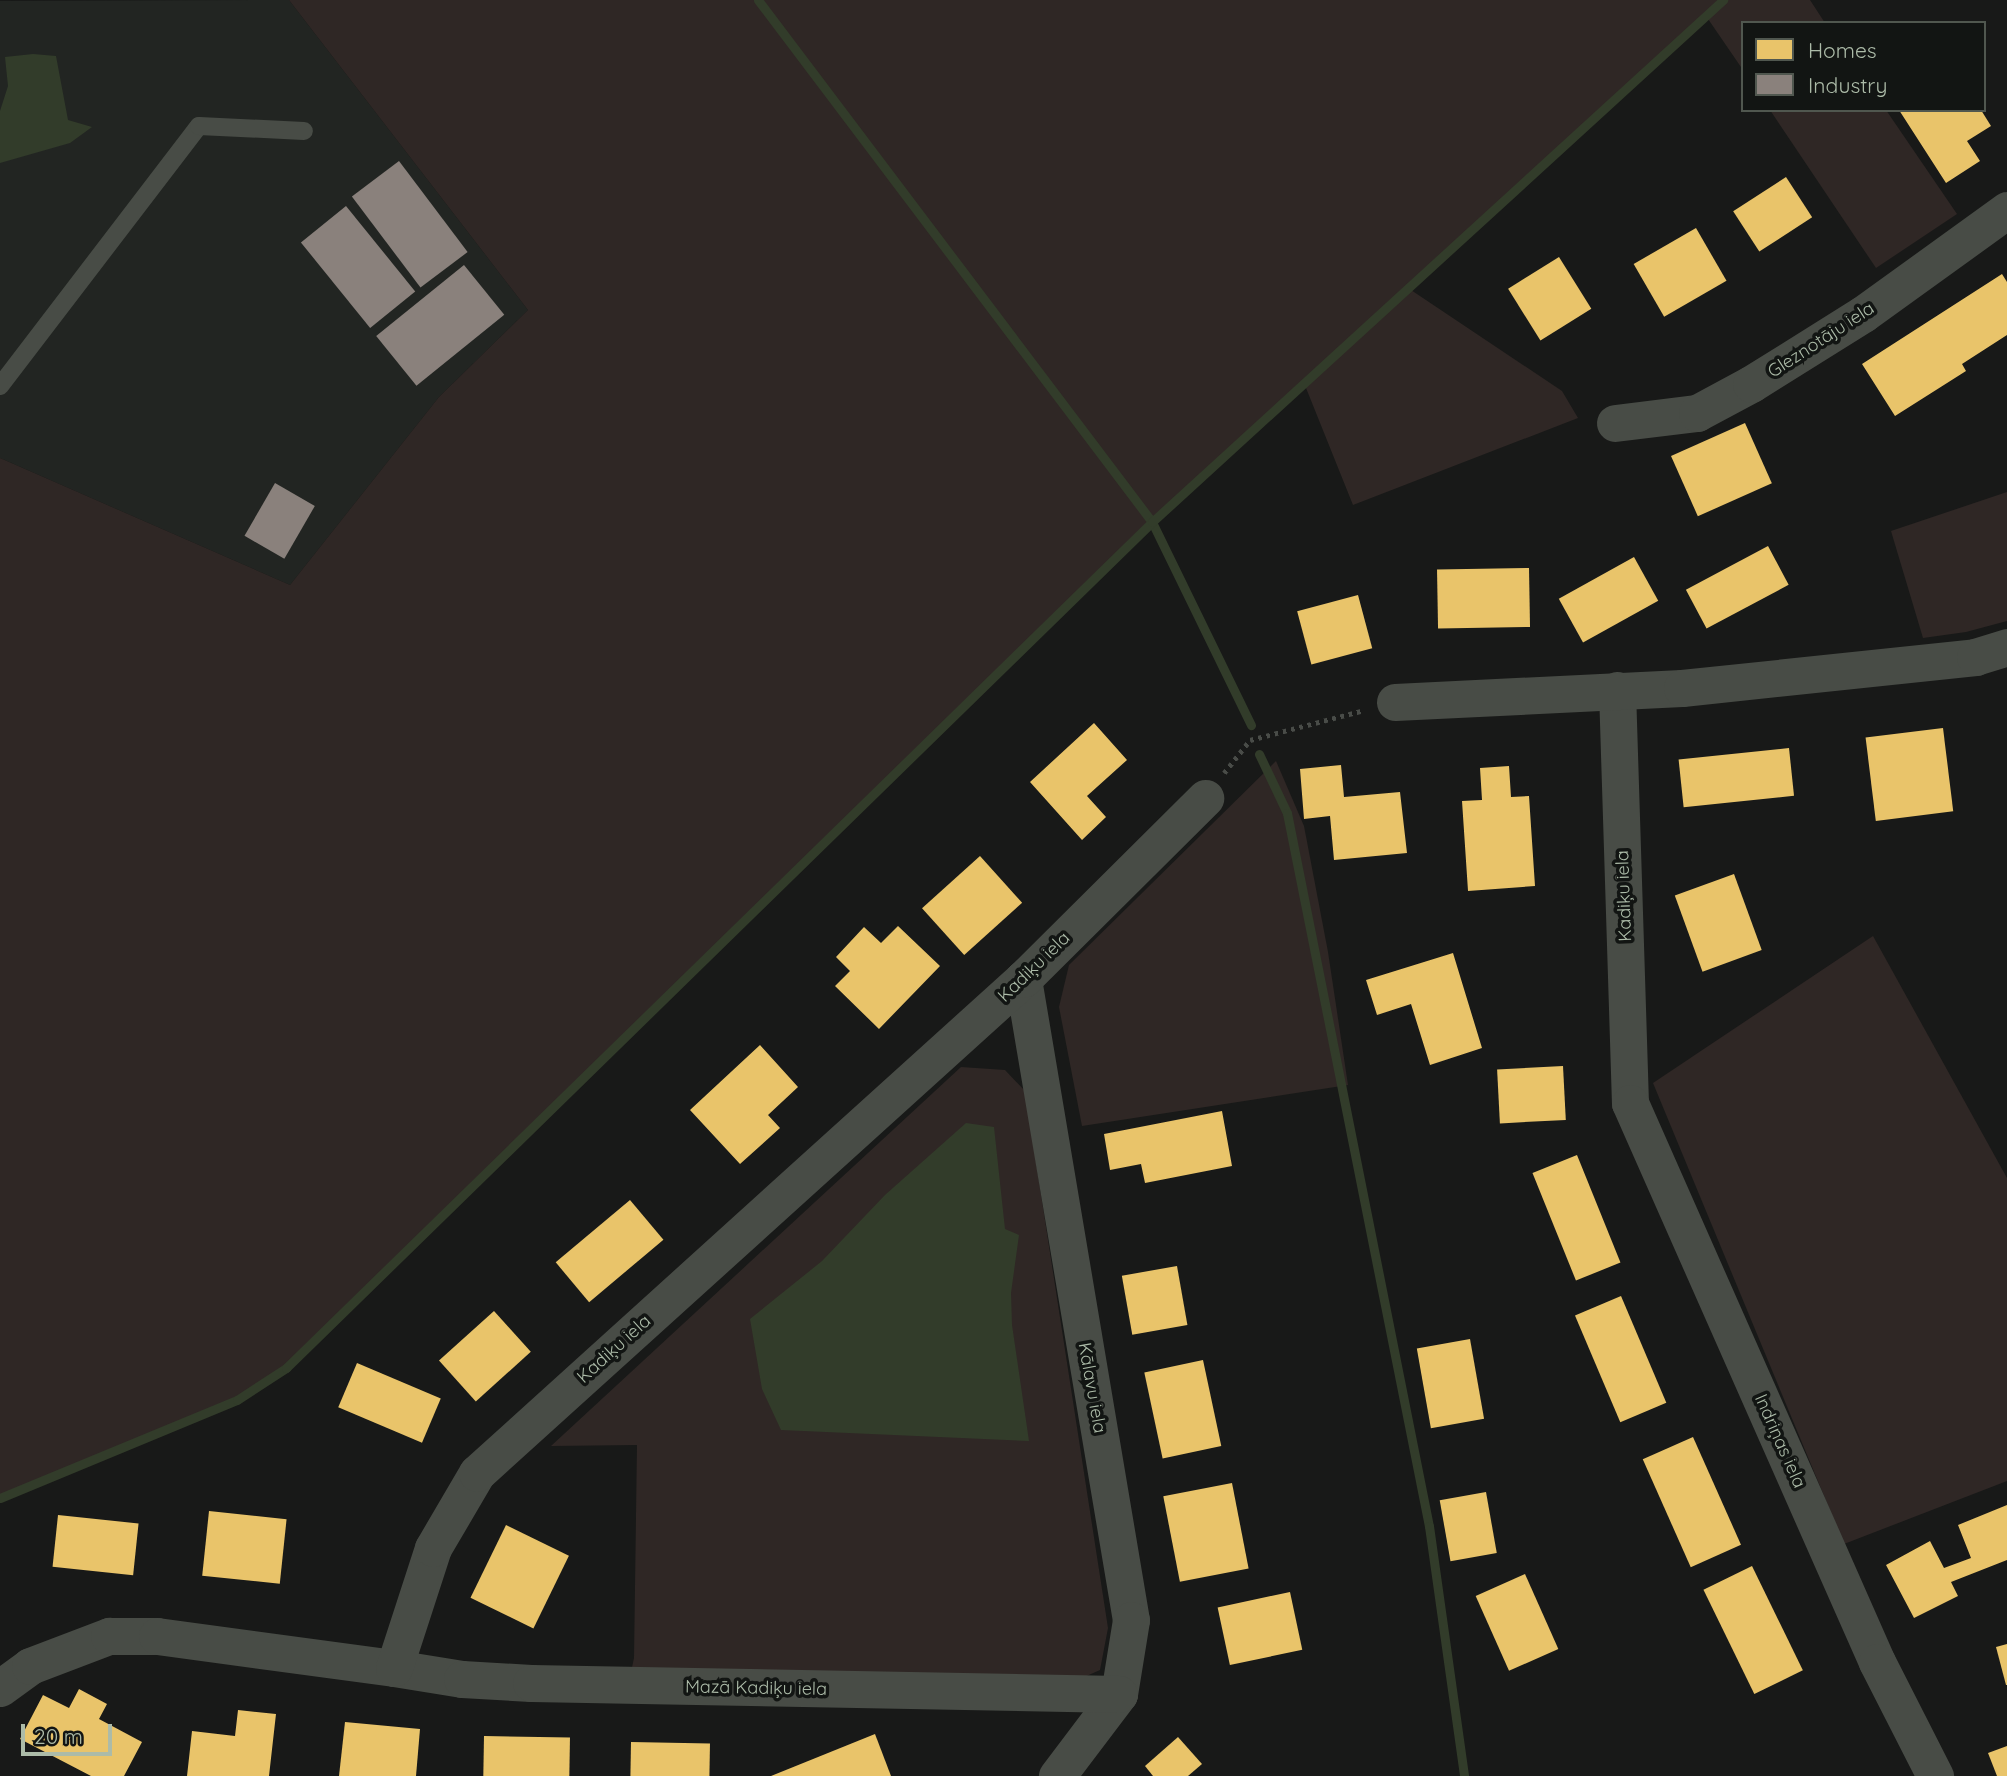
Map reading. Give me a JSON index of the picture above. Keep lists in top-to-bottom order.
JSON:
{
  "streets": {
    "street": [
      "Gleznotāju iela",
      "Kadiķu iela",
      "Kālavu iela",
      "Indriņas iela",
      "Mazā Kadiķu iela"
    ]
  },
  "crossings": [
    ["Kadiķu iela", "Kālavu iela"],
    ["Kadiķu iela", "Indriņas iela"],
    ["Kadiķu iela", "Mazā Kadiķu iela"],
    ["Kālavu iela", "Mazā Kadiķu iela"]
  ],
  "legend": ["Homes", "Industry"],
  "scale_bar": "20 m"
}
